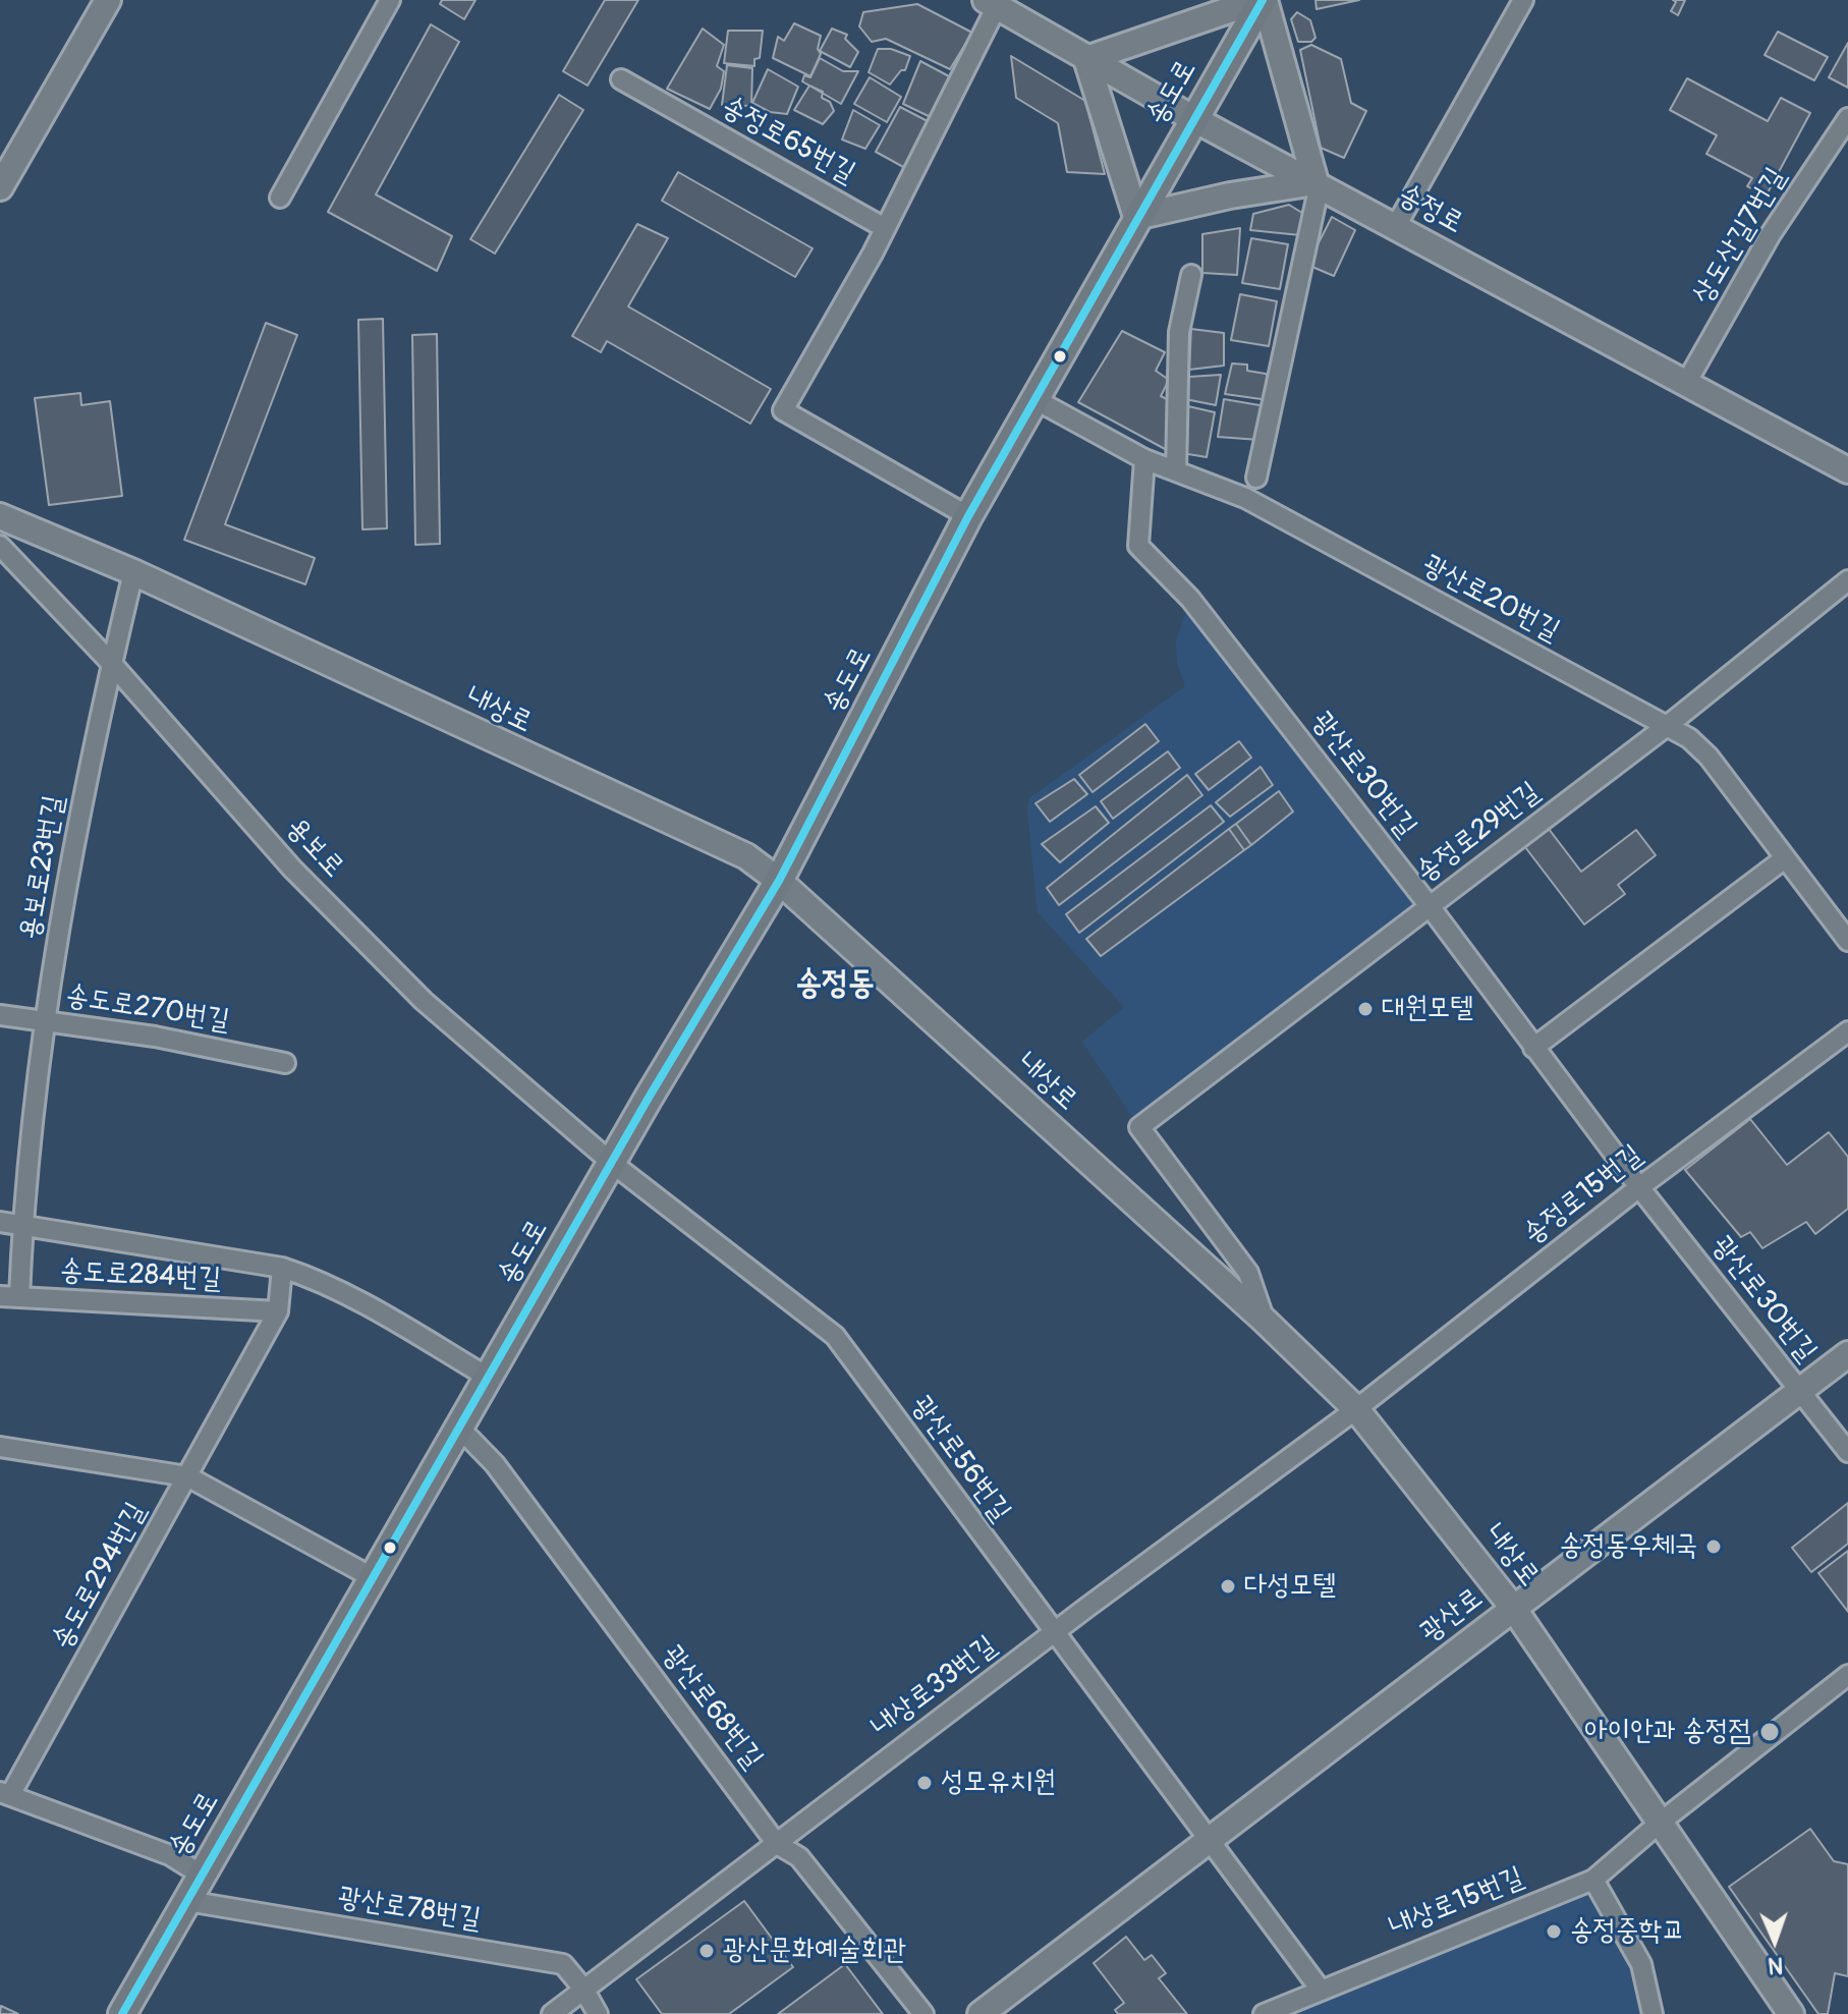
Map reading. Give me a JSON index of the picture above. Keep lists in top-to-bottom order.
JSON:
{
  "streets": {
    "main road": [
      "송도로",
      "송정로",
      "내상로",
      "광산로"
    ],
    "street": [
      "송정로65번길",
      "상도산길7번길",
      "광산로20번길",
      "광산로30번길",
      "송정로29번길",
      "용보로",
      "용보로23번길",
      "송도로270번길",
      "송정로15번길",
      "송도로284번길",
      "광산로56번길",
      "송도로294번길",
      "내상로33번길",
      "광산로68번길",
      "내상로15번길",
      "광산로78번길"
    ]
  },
  "crossings": [
    ["송도로", "송정로"],
    ["송도로", "광산로20번길"],
    ["송도로", "내상로"],
    ["송도로", "용보로"],
    ["송도로", "광산로56번길"],
    ["송도로", "송도로294번길"],
    ["송도로", "광산로68번길"],
    ["송도로", "광산로78번길"],
    ["송정로", "상도산길7번길"],
    ["광산로20번길", "광산로30번길"],
    ["광산로20번길", "송정로29번길"],
    ["내상로", "송정로29번길"],
    ["내상로", "용보로23번길"],
    ["내상로", "송정로15번길"],
    ["내상로", "광산로"],
    ["내상로", "내상로33번길"],
    ["내상로", "내상로15번길"],
    ["광산로30번길", "송정로29번길"],
    ["광산로30번길", "송정로15번길"],
    ["광산로30번길", "광산로"],
    ["용보로", "용보로23번길"],
    ["용보로", "광산로56번길"],
    ["용보로23번길", "송도로270번길"],
    ["용보로23번길", "송도로284번길"],
    ["송정로15번길", "내상로33번길"],
    ["송도로284번길", "송도로294번길"],
    ["광산로56번길", "광산로"],
    ["광산로56번길", "내상로33번길"],
    ["내상로33번길", "광산로68번길"],
    ["내상로33번길", "광산로78번길"]
  ],
  "districts": ["송정동"],
  "places": [
    "대원모텔",
    "송정동우체국",
    "다성모텔",
    "아이안과 송정점",
    "성모유치원",
    "송정중학교",
    "광산문화예술회관"
  ],
  "north": "bottom"
}
